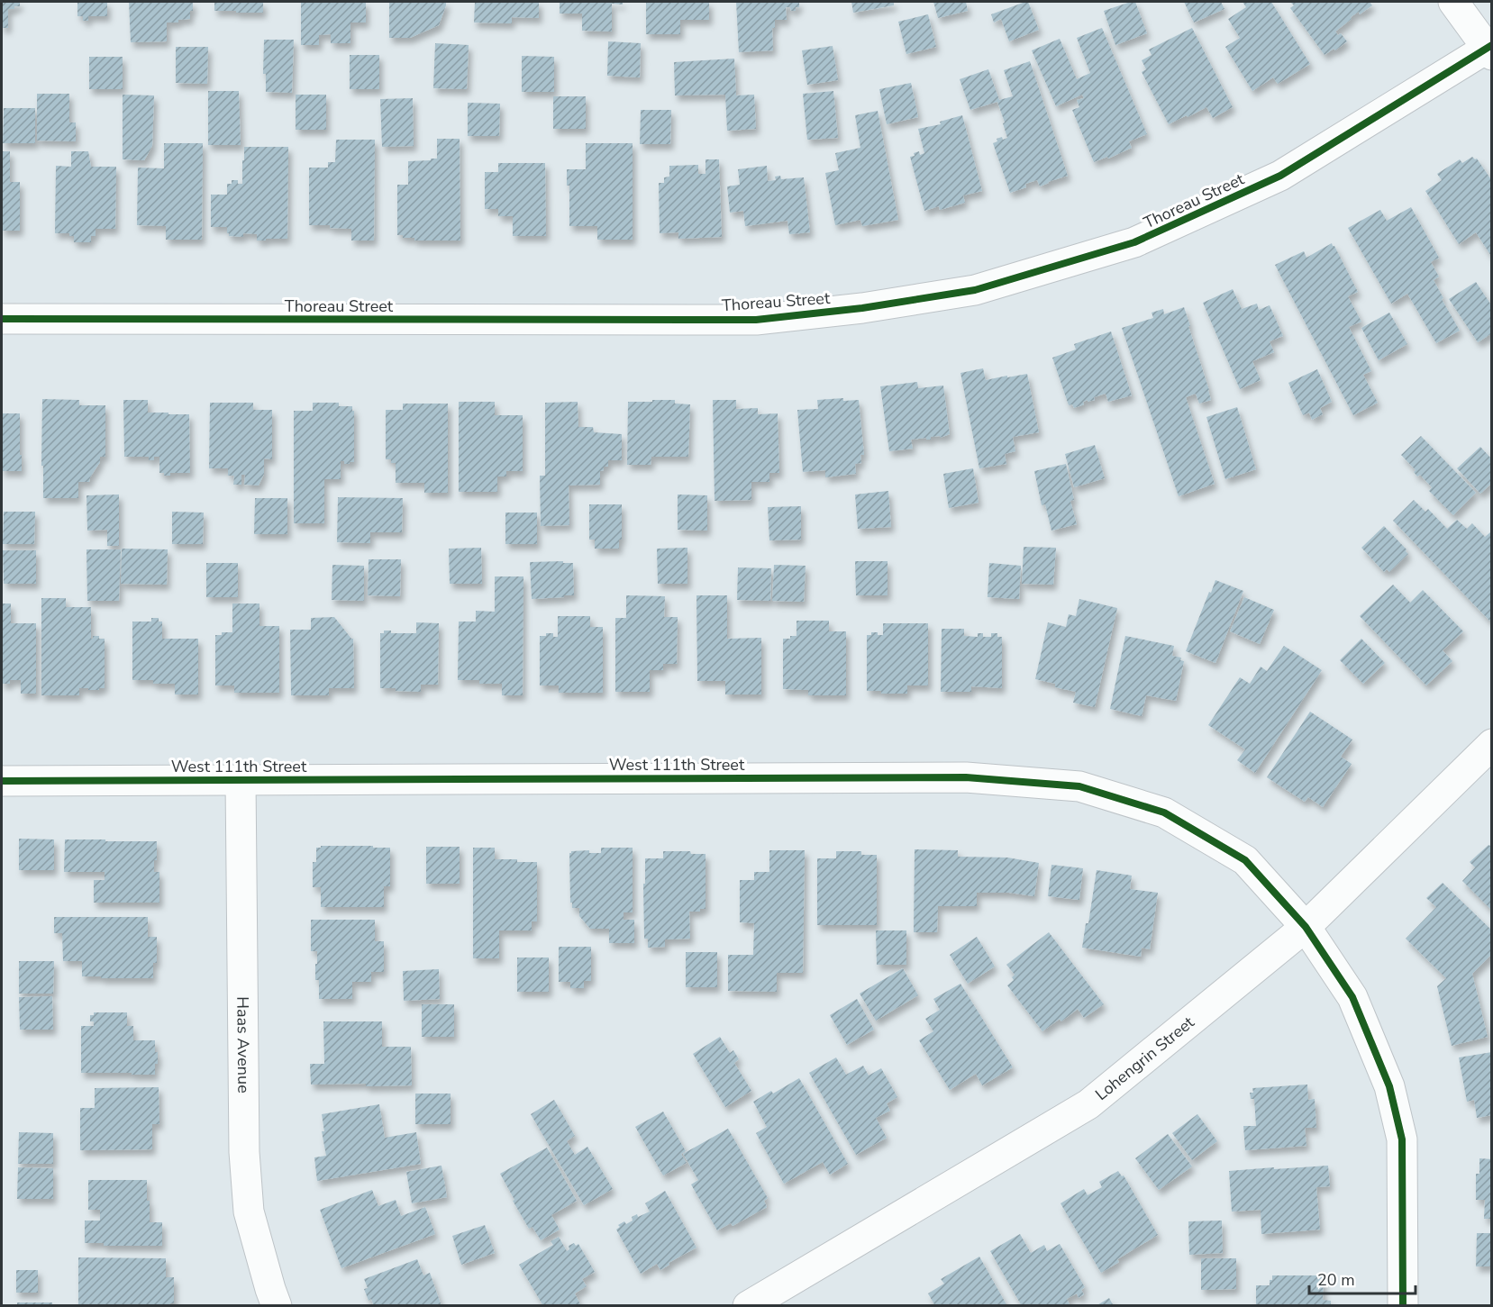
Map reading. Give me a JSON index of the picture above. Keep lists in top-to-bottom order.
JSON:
{
  "streets": {
    "street": [
      "Thoreau Street",
      "West 111th Street",
      "Haas Avenue",
      "Lohengrin Street"
    ]
  },
  "crossings": [
    ["West 111th Street", "Haas Avenue"],
    ["West 111th Street", "Lohengrin Street"]
  ],
  "scale_bar": "20 m"
}
